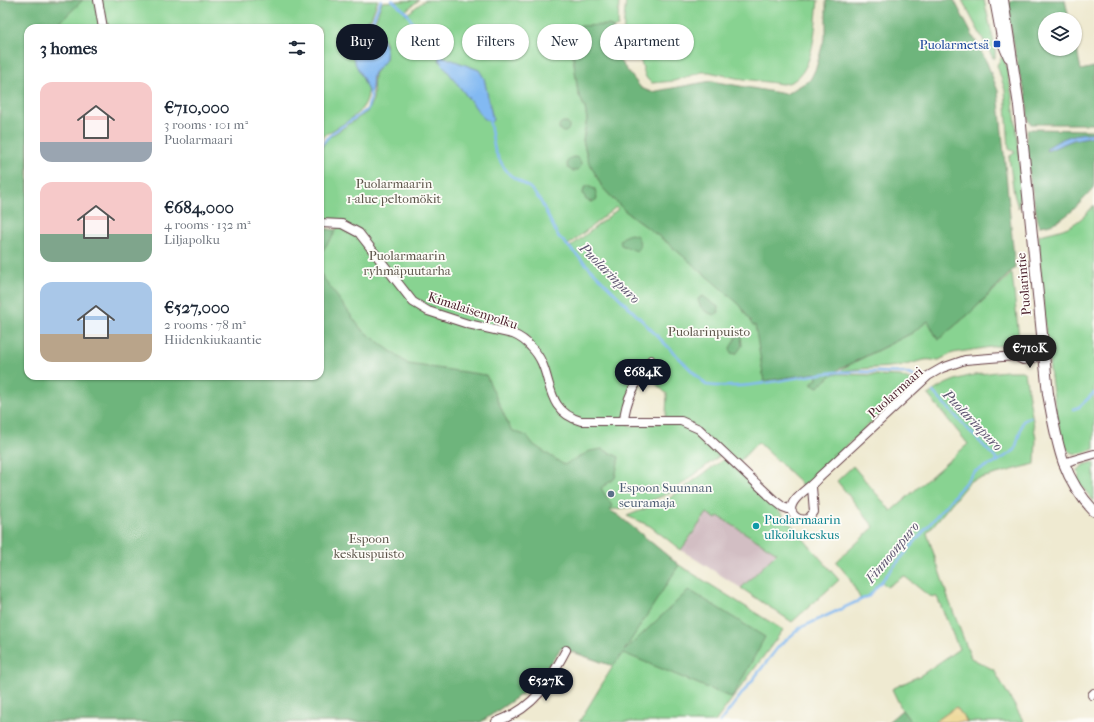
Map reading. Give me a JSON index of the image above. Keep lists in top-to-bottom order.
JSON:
{
  "streets": {
    "main road": ["Puolarintie"],
    "street": ["Kimalaisenpolku", "Puolarmaari"]
  },
  "crossings": [
    ["Puolarintie", "Puolarmaari"],
    ["Kimalaisenpolku", "Puolarmaari"]
  ],
  "water": ["Puolarinpuro", "Finnoonpuro"],
  "parks": [
    "Puolarmaarin 1-alue peltomökit",
    "Puolarmaarin ryhmäpuutarha",
    "Puolarinpuisto",
    "Espoon keskuspuisto"
  ],
  "places": {
    "transit": ["Puolarmetsä"],
    "other": ["Espoon Suunnan seuramaja", "Puolarmaarin ulkoilukeskus"]
  },
  "page": {
    "chip": [
      "Buy",
      "Rent",
      "Filters",
      "New",
      "Apartment"
    ],
    "heading": "3 homes",
    "list": [
      {
        "name": "€710,000",
        "note": "3 rooms · 101 m² · Puolarmaari"
      },
      {
        "name": "€684,000",
        "note": "4 rooms · 132 m² · Liljapolku"
      },
      {
        "name": "€527,000",
        "note": "2 rooms · 78 m² · Hiidenkiukaantie"
      }
    ],
    "price": ["€710K", "€684K", "€527K"]
  }
}
